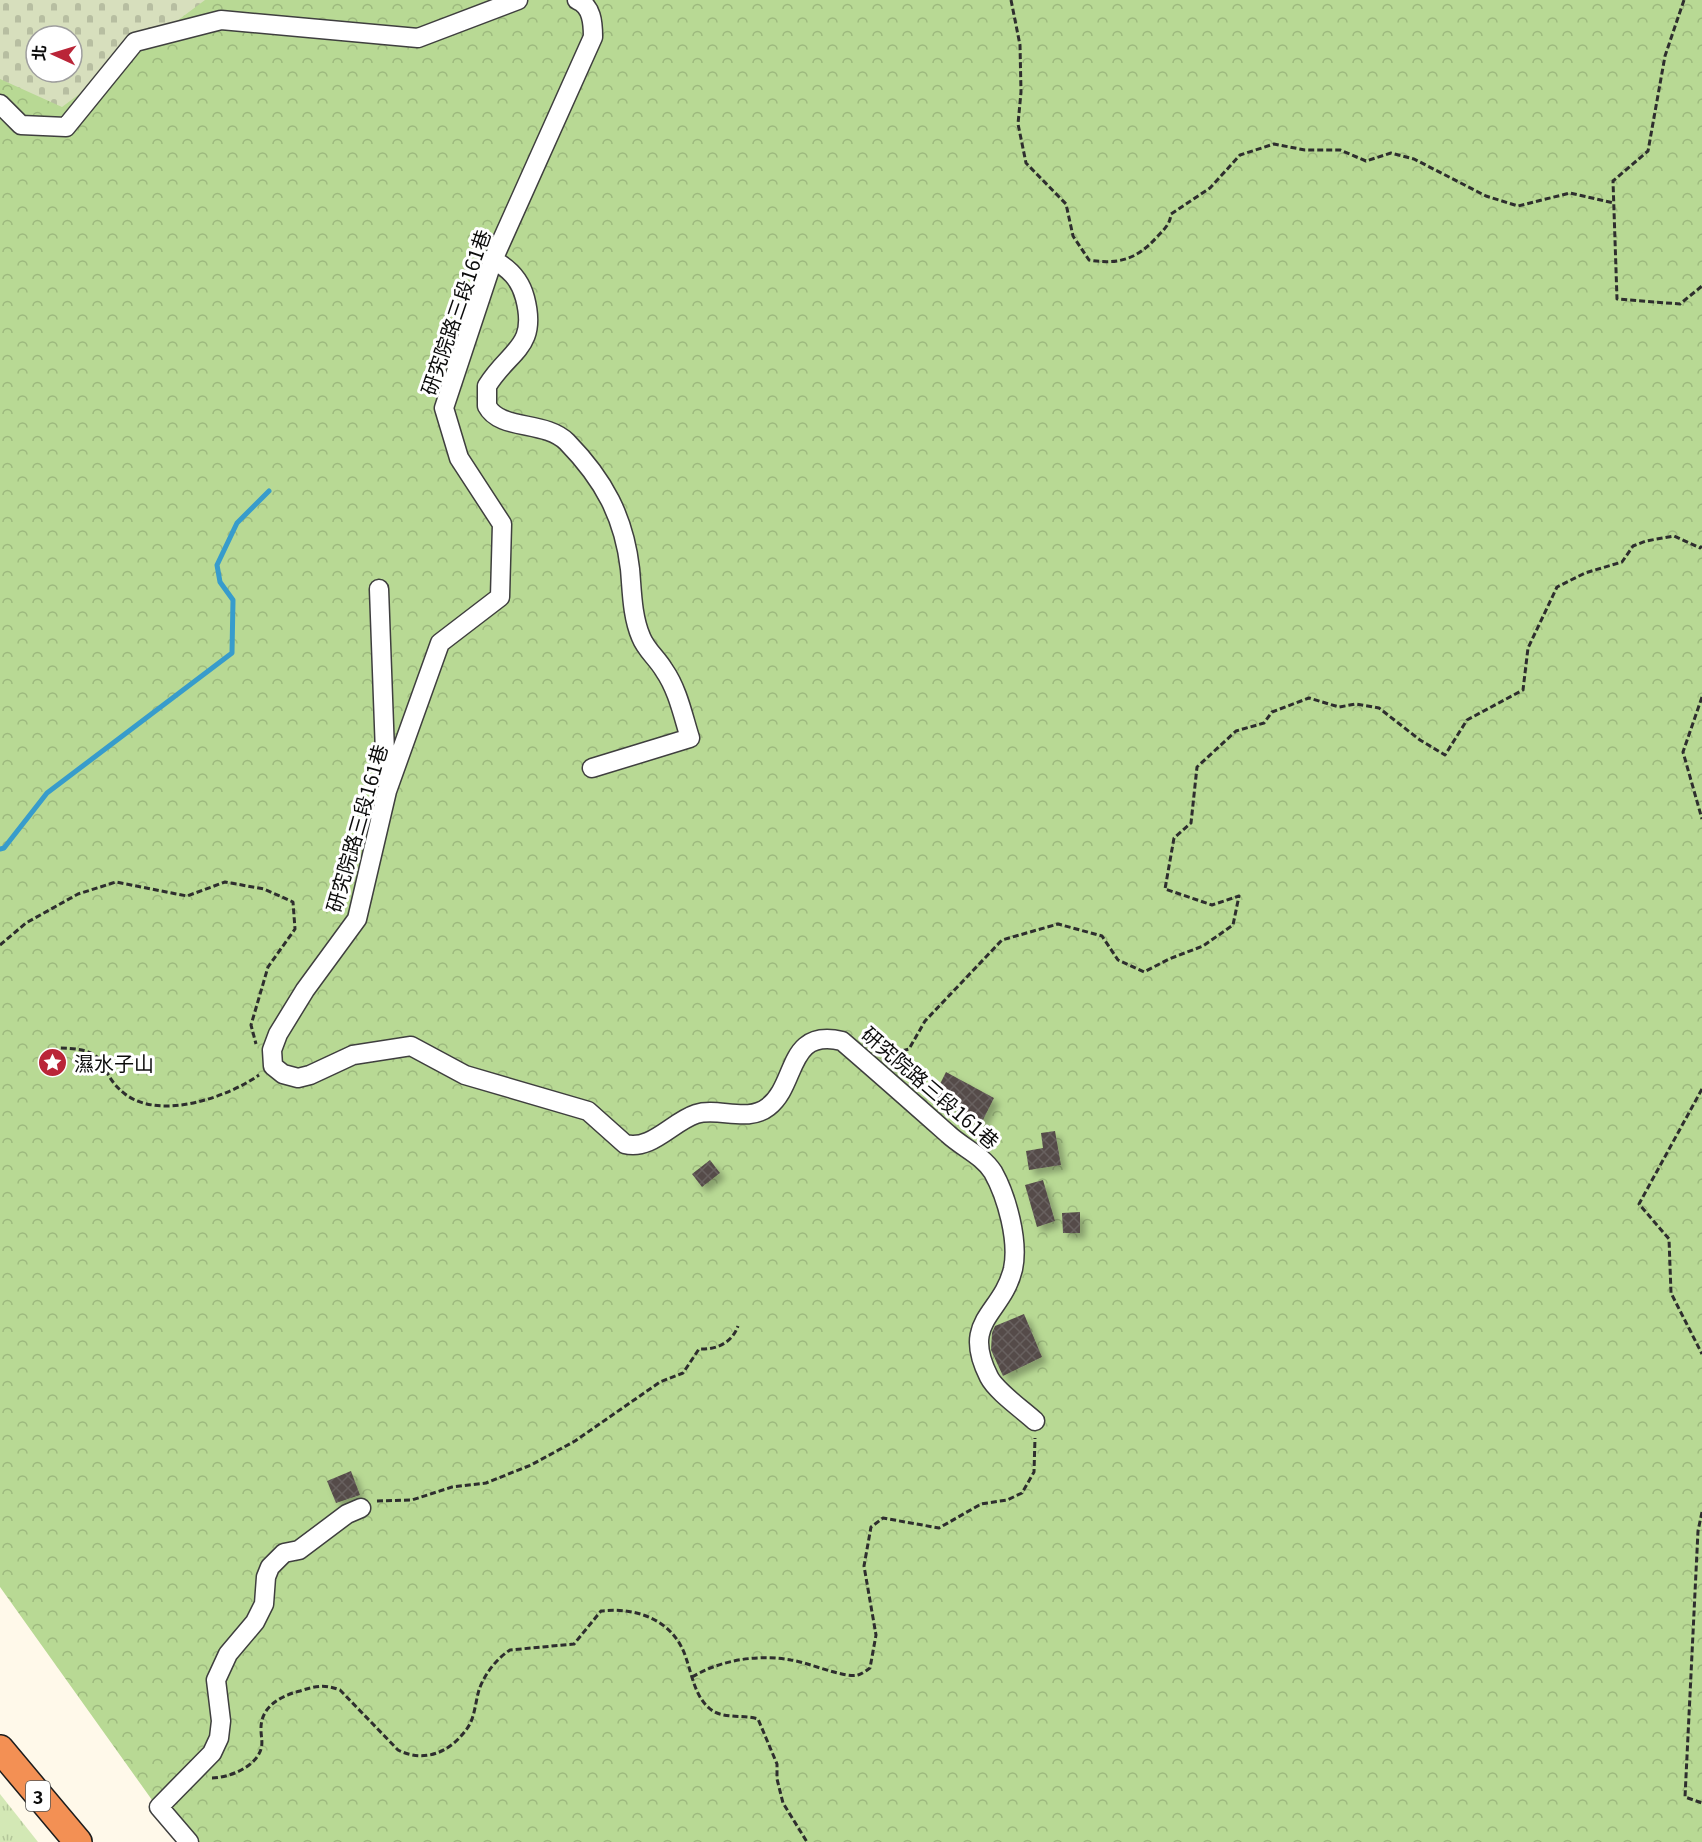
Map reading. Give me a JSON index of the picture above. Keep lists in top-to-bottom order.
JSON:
{
  "streets": {
    "highway": ["3"],
    "lane": ["研究院路三段161巷"]
  },
  "places": {
    "place": ["濕水子山"]
  },
  "north": "left"
}
